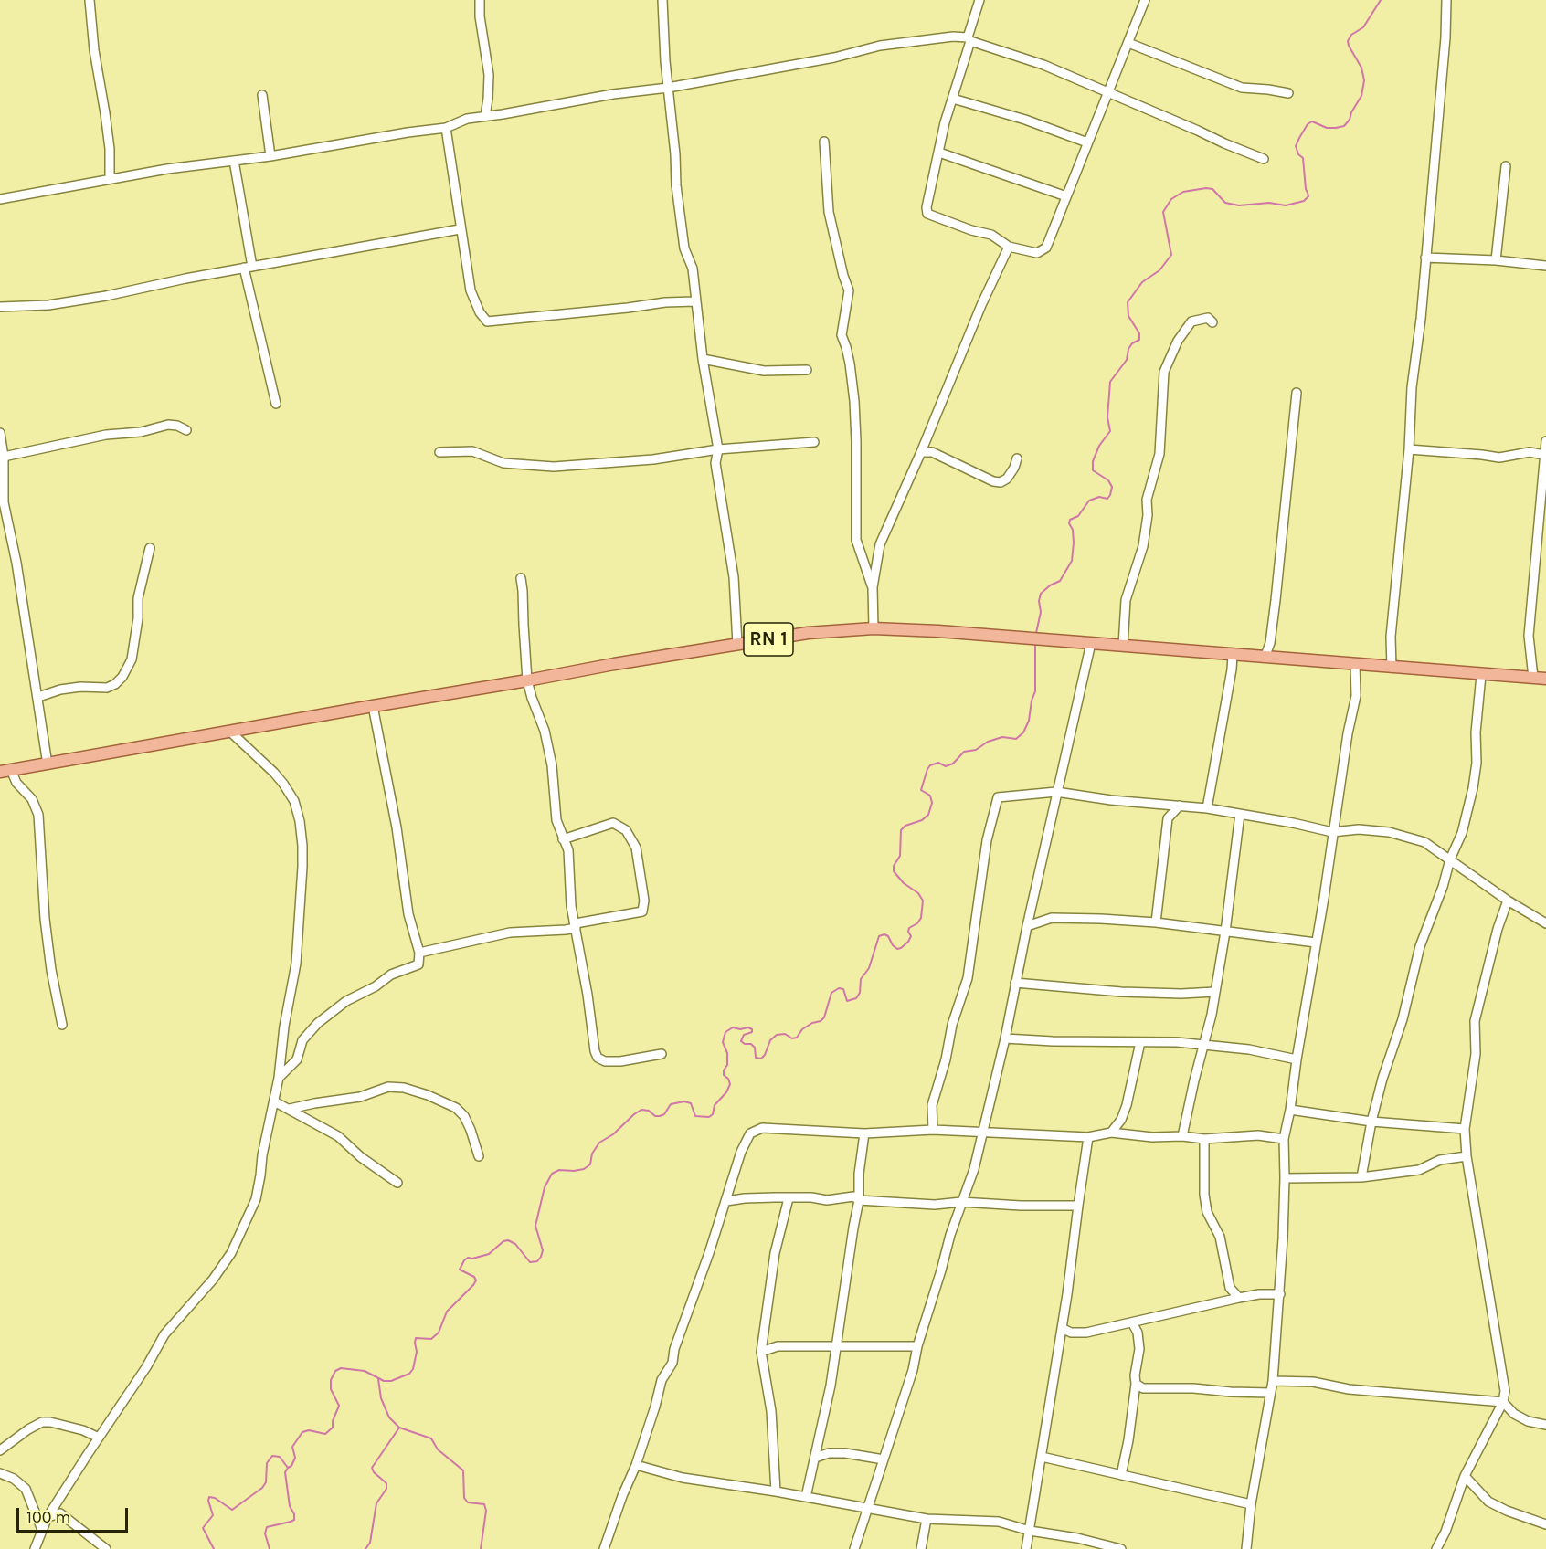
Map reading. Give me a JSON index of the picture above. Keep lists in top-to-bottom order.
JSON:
{
  "streets": {
    "main road": ["RN 1"]
  },
  "scale_bar": "100 m"
}
